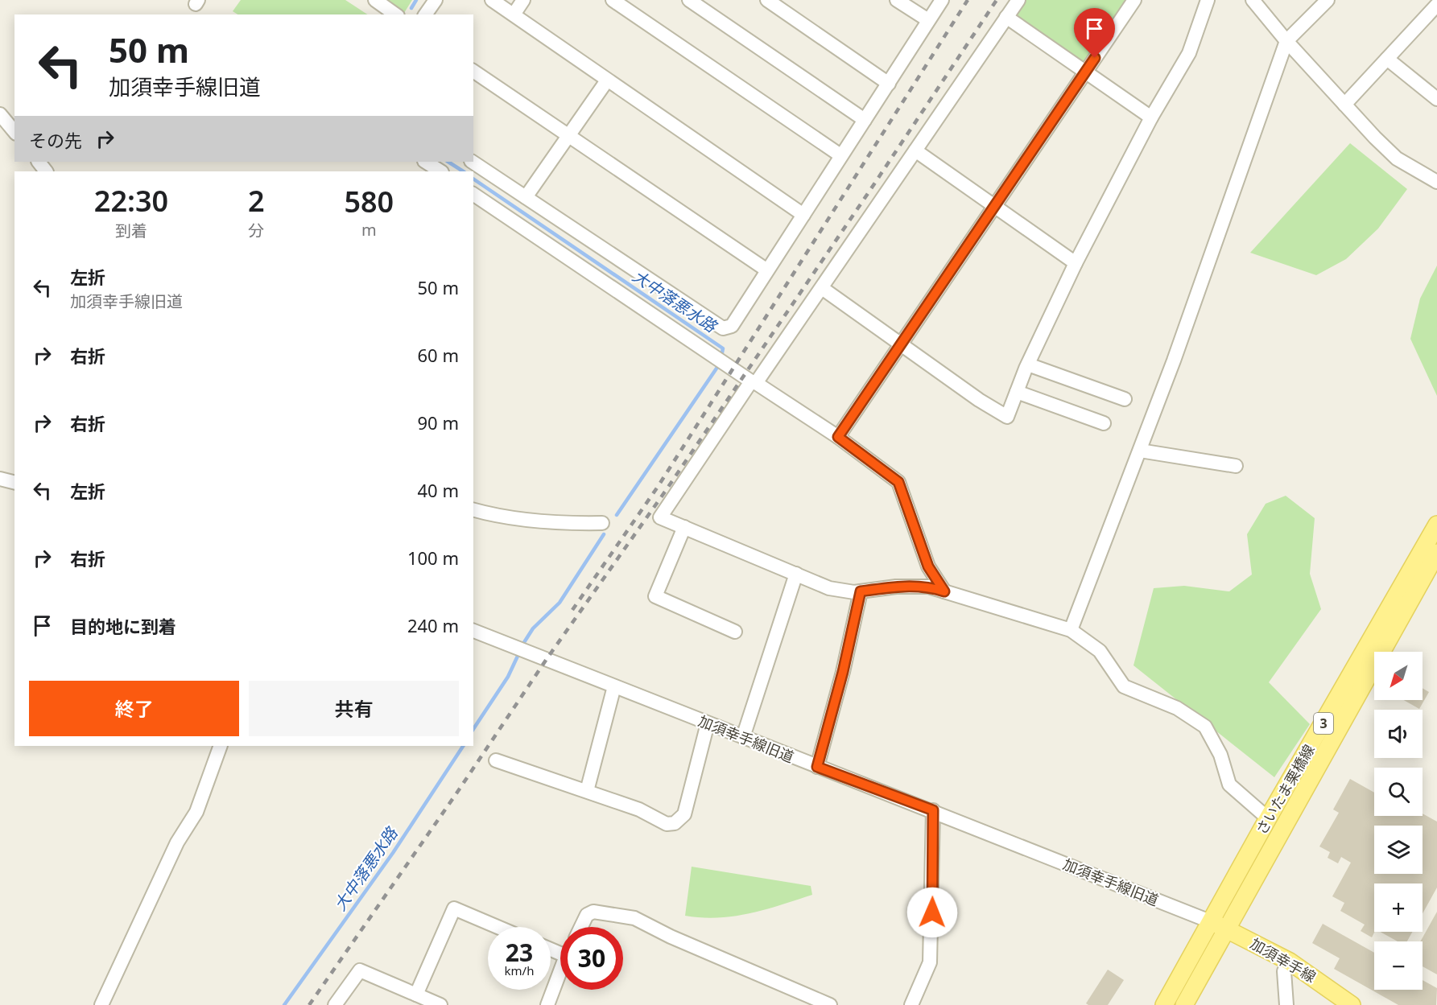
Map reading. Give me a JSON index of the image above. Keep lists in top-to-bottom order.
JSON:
{
  "streets": {
    "main road": ["3", "さいたま栗橋線", "加須幸手線"],
    "street": ["加須幸手線旧道"]
  },
  "crossings": [
    ["加須幸手線旧道", "さいたま栗橋線"],
    ["加須幸手線旧道", "加須幸手線"],
    ["さいたま栗橋線", "加須幸手線"]
  ],
  "water": ["大中落悪水路"],
  "north": "bottom left",
  "page": {
    "turn": ["50 m", "加須幸手線旧道"],
    "then": "その先",
    "eta": [
      "22:30",
      "到着",
      "2",
      "分",
      "580",
      "m"
    ],
    "list": [
      {
        "name": "左折",
        "note": "加須幸手線旧道",
        "value": "50 m"
      },
      {
        "name": "右折",
        "value": "60 m"
      },
      {
        "name": "右折",
        "value": "90 m"
      },
      {
        "name": "左折",
        "value": "40 m"
      },
      {
        "name": "右折",
        "value": "100 m"
      },
      {
        "name": "目的地に到着",
        "value": "240 m"
      }
    ],
    "map_buttons": ["+", "−"],
    "buttons": ["終了", "共有"],
    "speed": "23 km/h",
    "limit": "30"
  }
}
